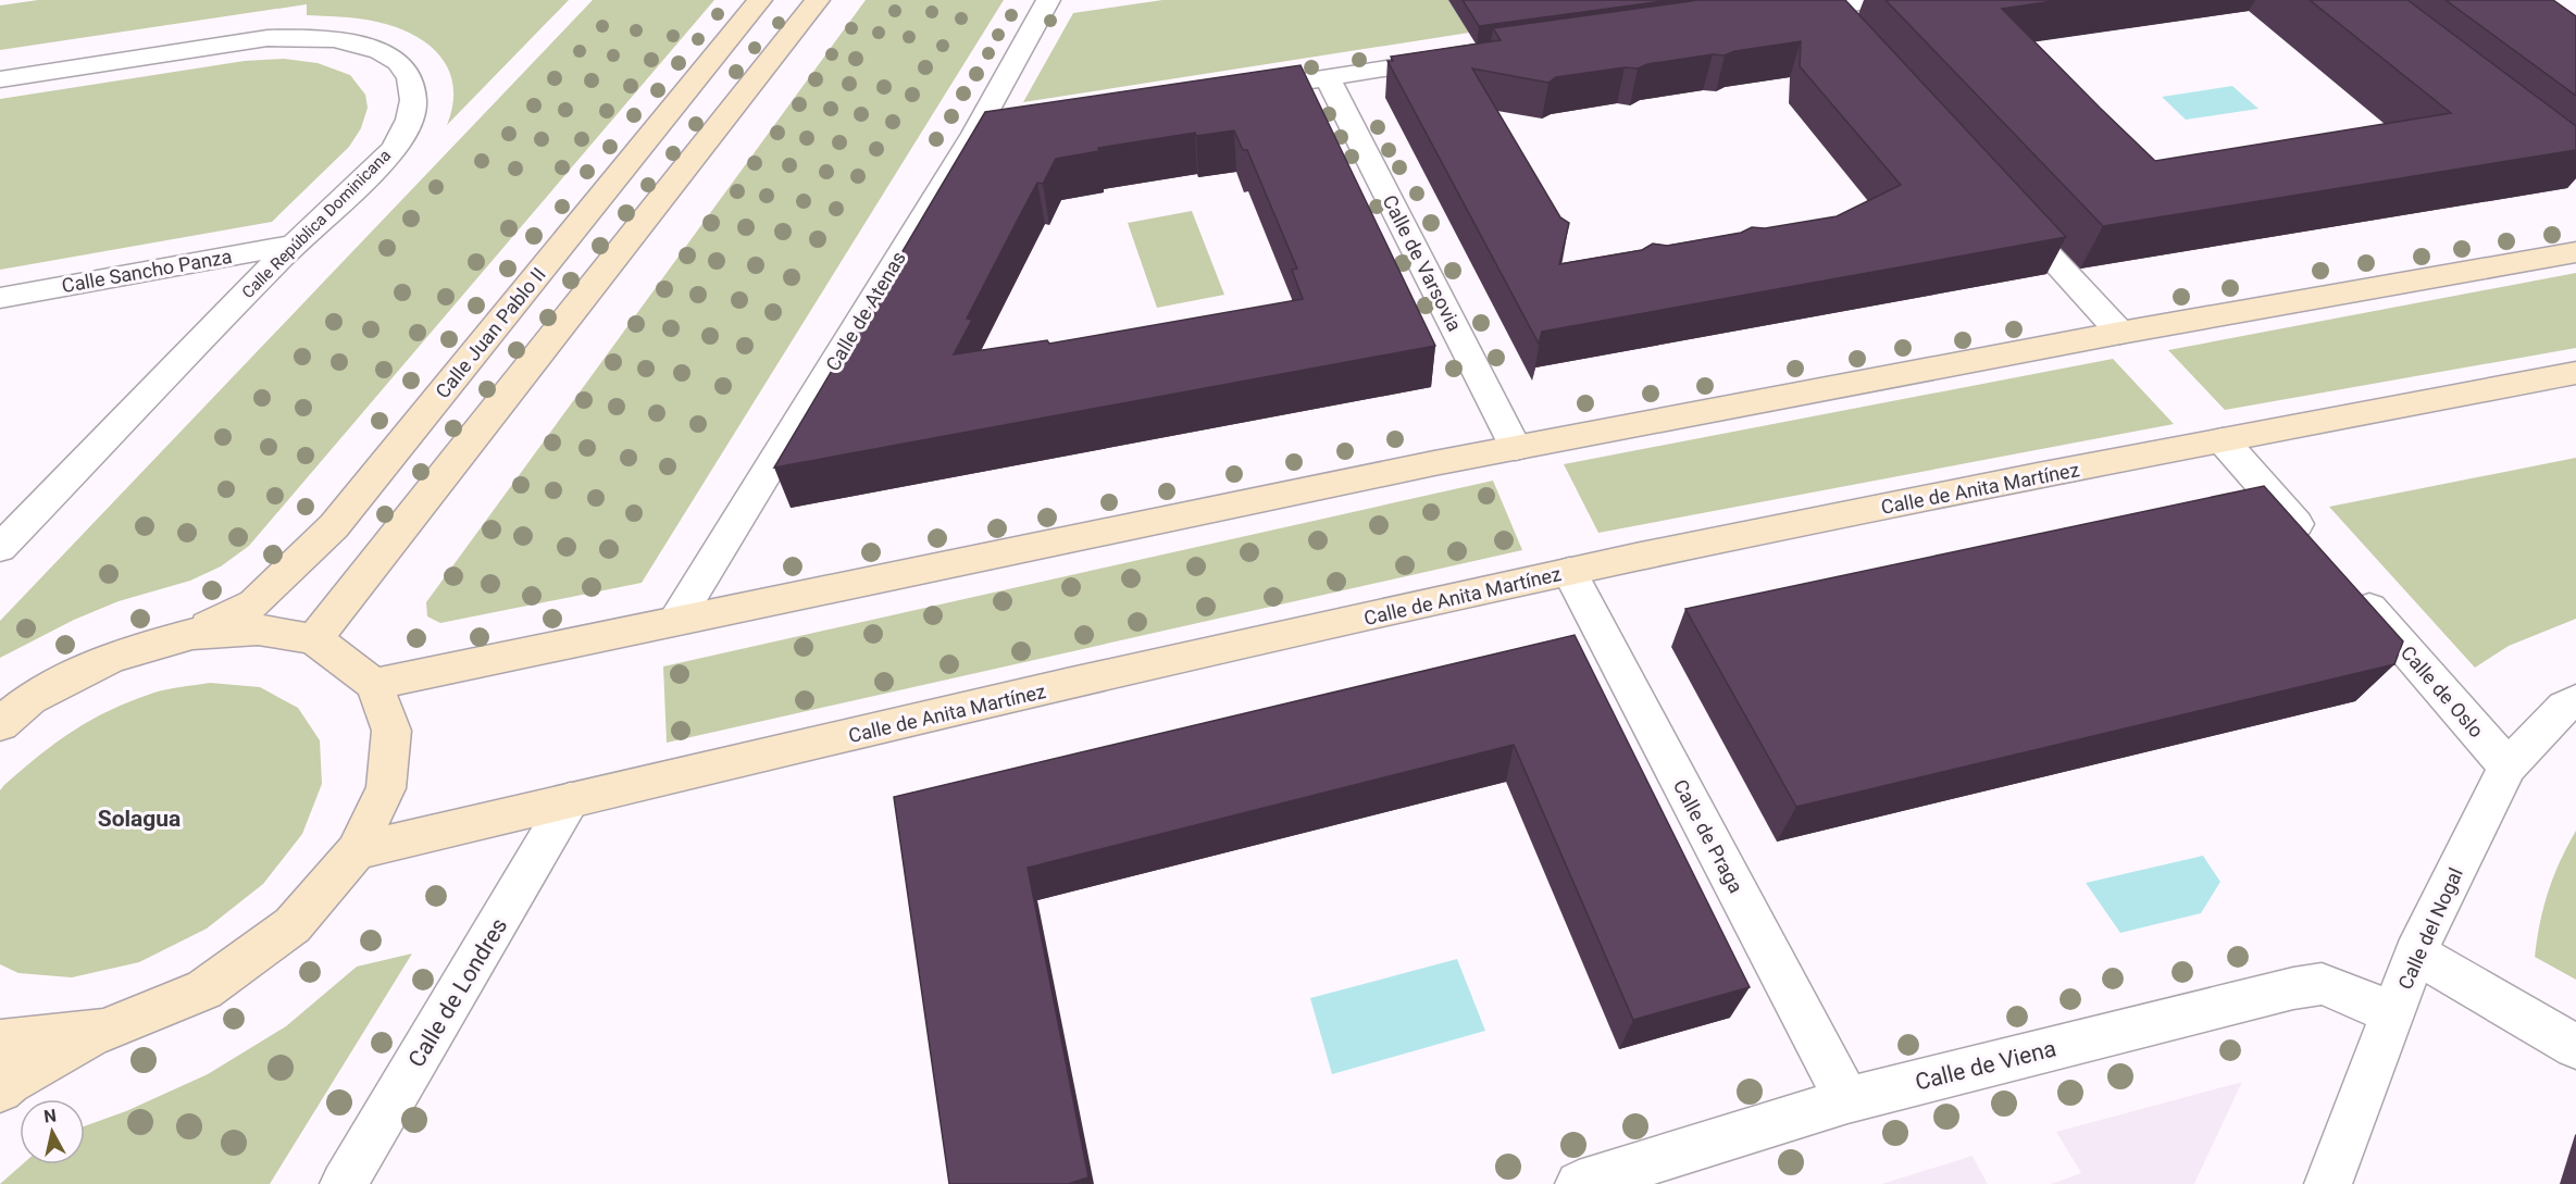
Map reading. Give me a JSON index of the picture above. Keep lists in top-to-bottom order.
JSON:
{
  "streets": {
    "main road": ["Calle Juan Pablo II", "Calle de Anita Martínez"],
    "street": [
      "Calle República Dominicana",
      "Calle de Varsovia",
      "Calle Sancho Panza",
      "Calle de Atenas",
      "Calle de Oslo",
      "Calle de Praga",
      "Calle del Nogal",
      "Calle de Londres",
      "Calle de Viena"
    ]
  },
  "crossings": [
    ["Calle República Dominicana", "Calle Sancho Panza"],
    ["Calle de Anita Martínez", "Calle de Praga"],
    ["Calle de Anita Martínez", "Calle de Londres"],
    ["Calle de Oslo", "Calle del Nogal"],
    ["Calle de Praga", "Calle de Viena"],
    ["Calle del Nogal", "Calle de Viena"]
  ],
  "districts": ["Solagua"],
  "north": "top"
}
